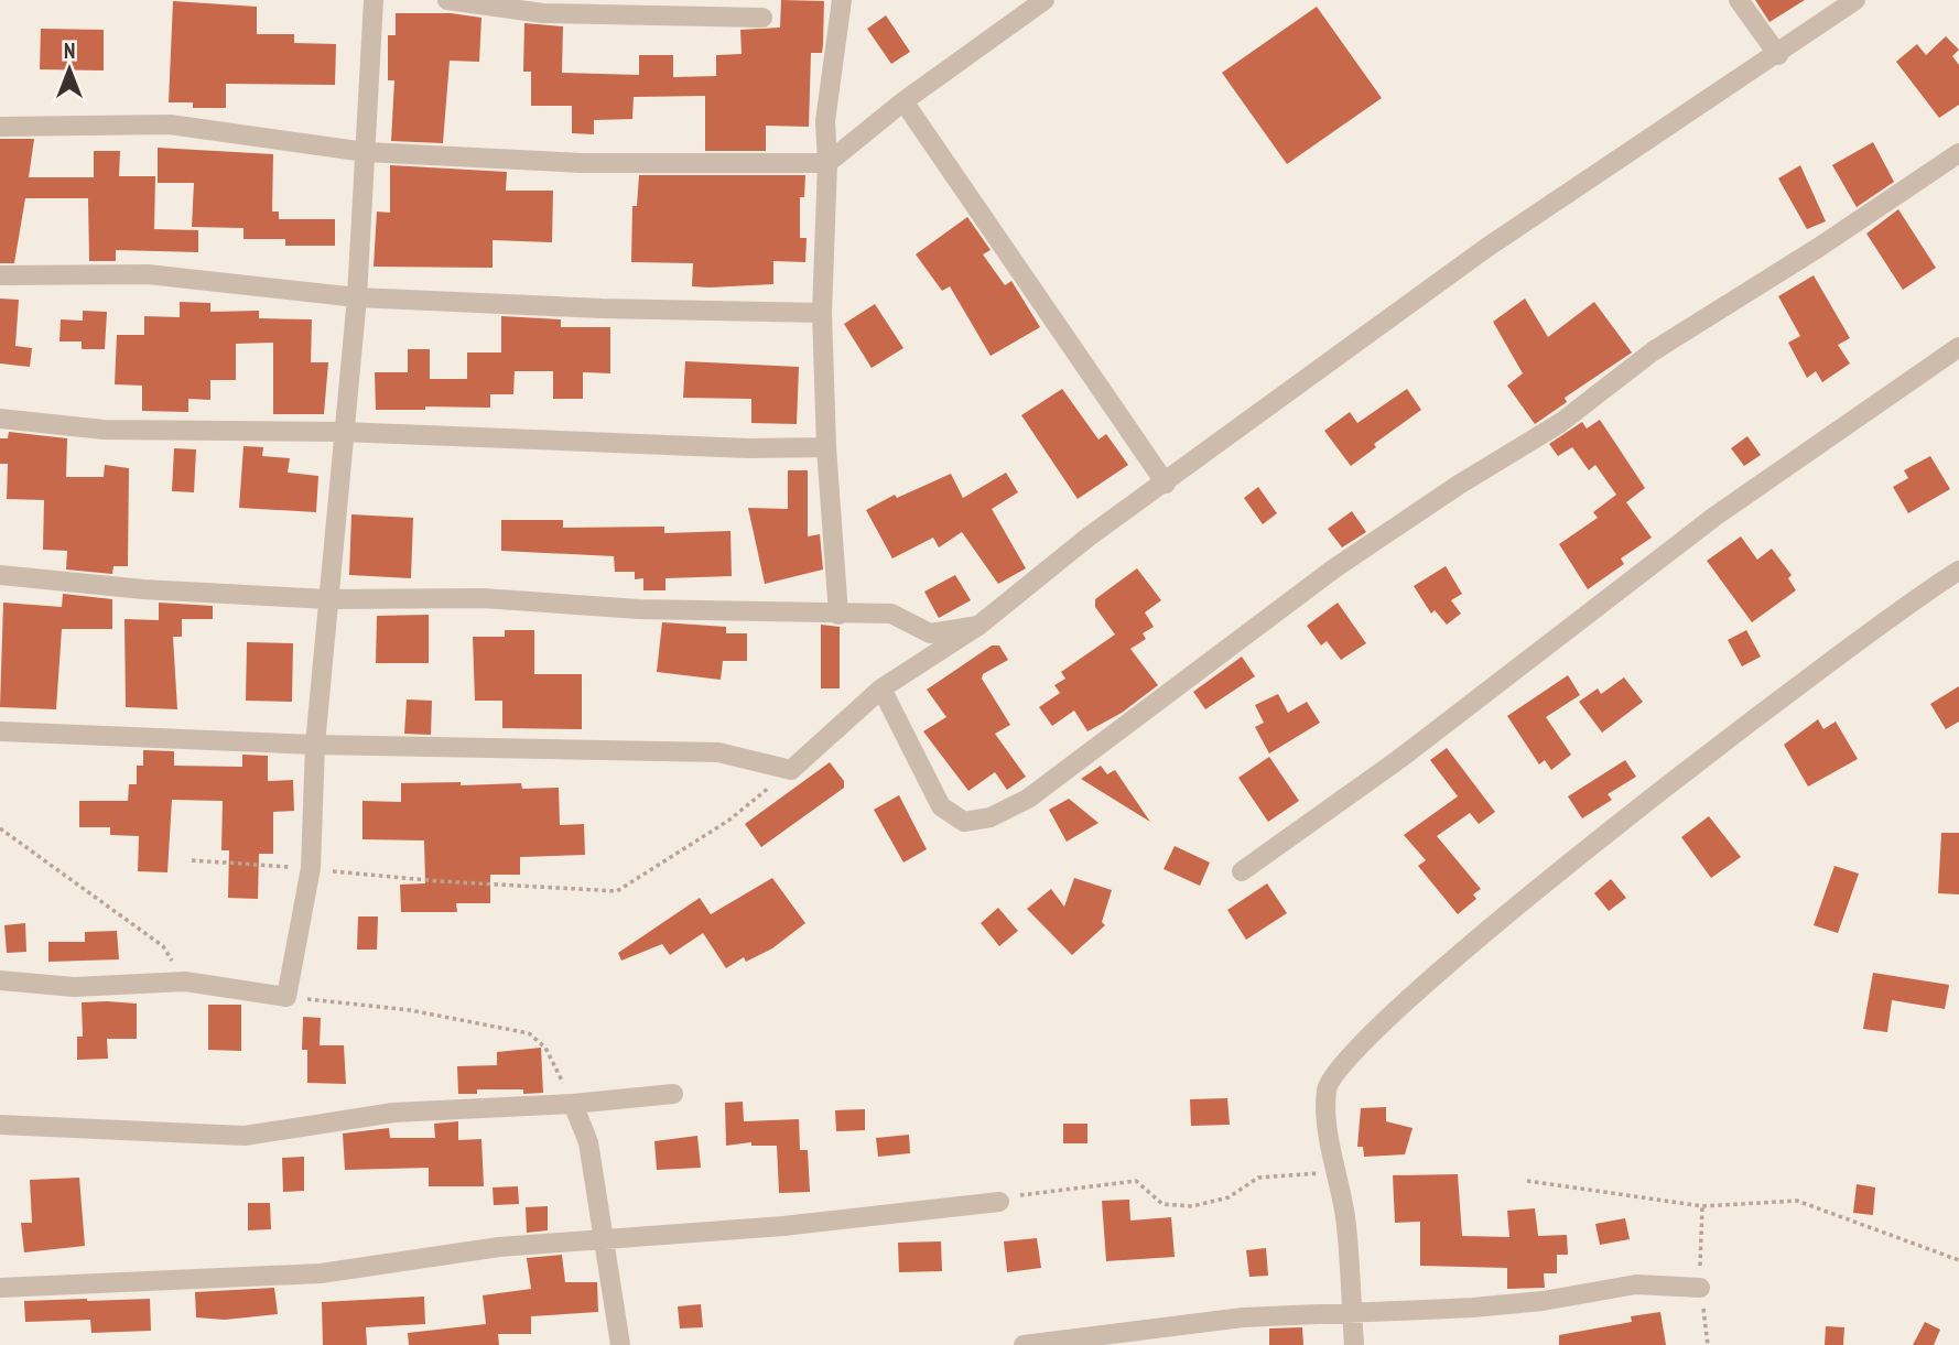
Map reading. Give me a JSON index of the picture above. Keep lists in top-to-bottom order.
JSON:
{
  "north": "top"
}
